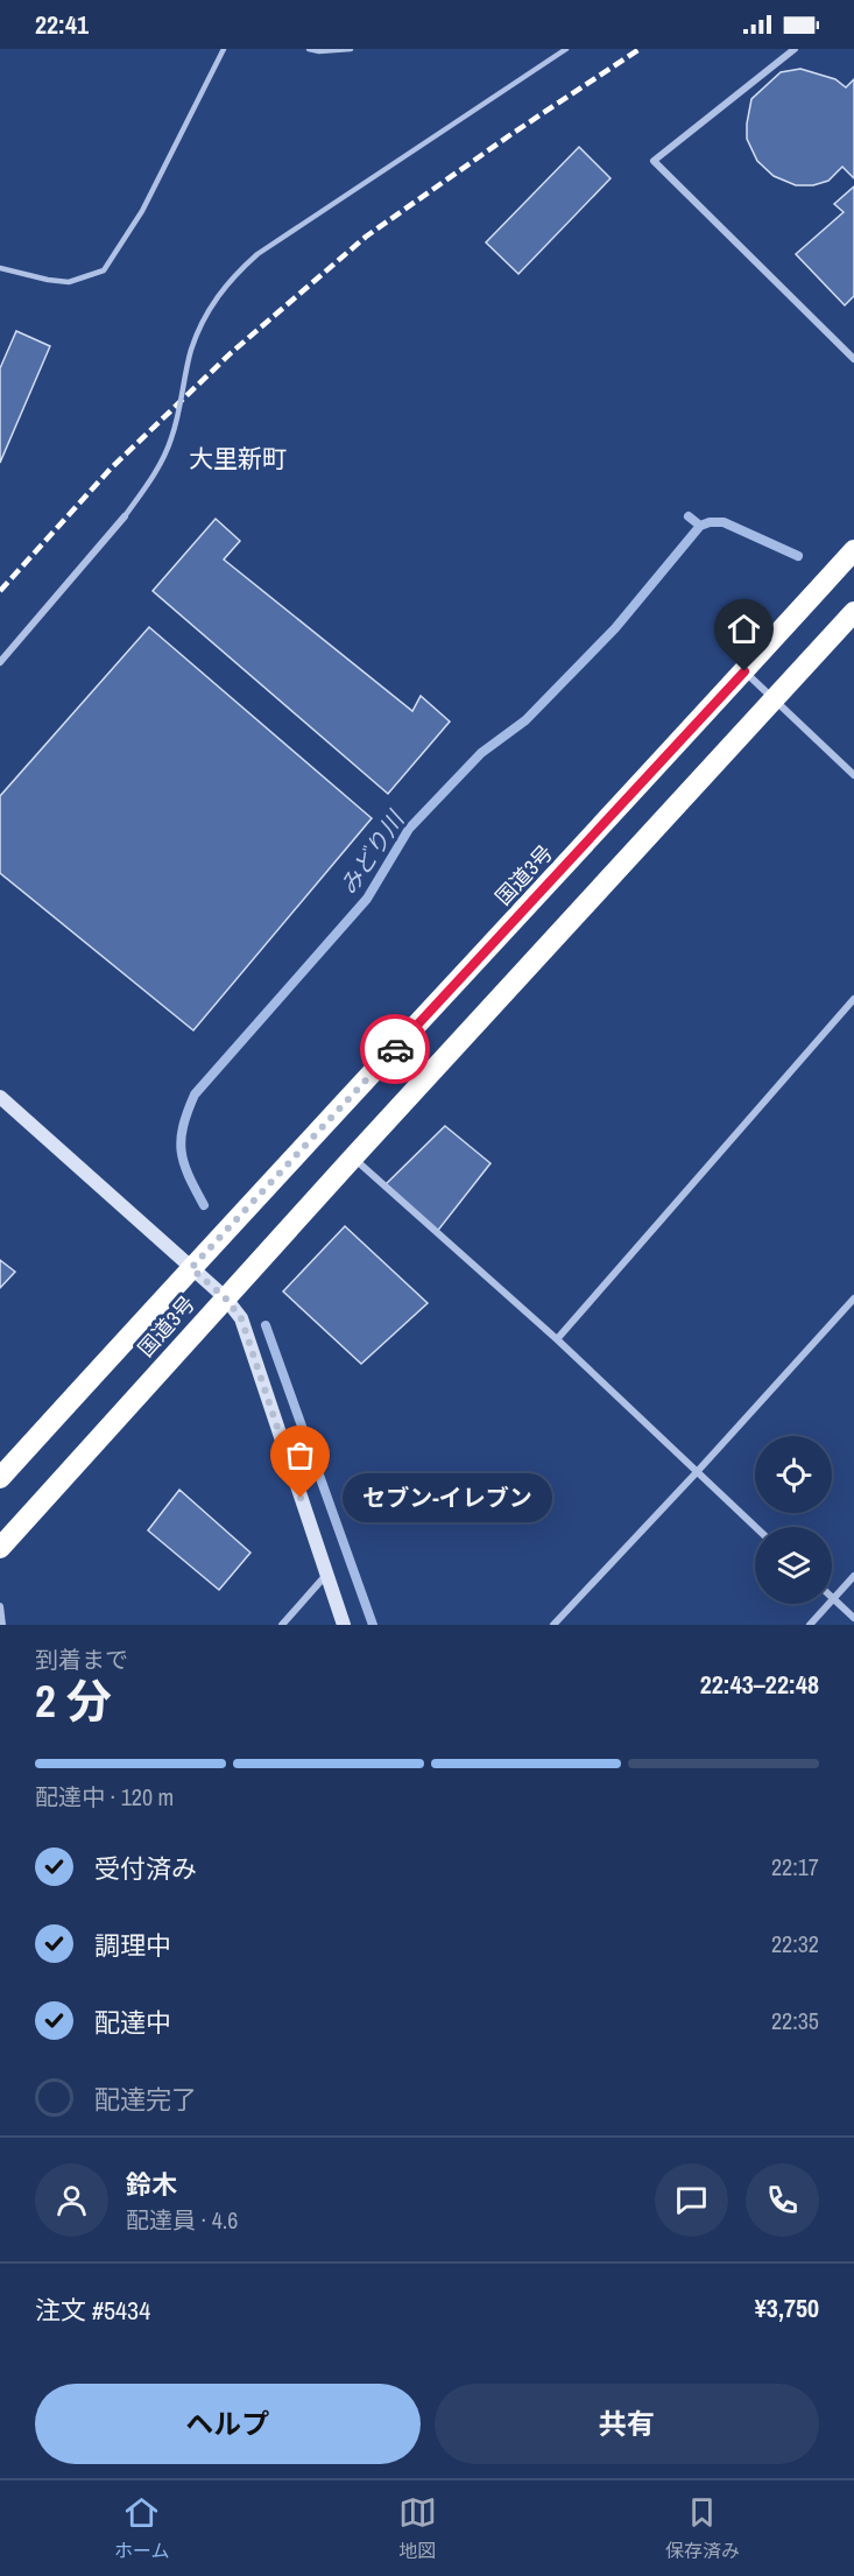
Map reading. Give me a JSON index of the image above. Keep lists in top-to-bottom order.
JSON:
{
  "streets": {
    "highway": ["国道3号"]
  },
  "districts": ["大里新町"],
  "water": ["みどり川"],
  "places": ["セブン-イレブン"],
  "page": {
    "status": "22:41",
    "bubble": "セブン-イレブン",
    "heading": ["2 分", "到着まで", "22:43–22:48"],
    "panel": [
      "鈴木",
      "配達員 · 4.6",
      "注文 #5434",
      "¥3,750"
    ],
    "bar": "配達中 · 120 m",
    "list": [
      ["受付済み", "22:17"],
      ["調理中", "22:32"],
      ["配達中", "22:35"],
      "配達完了"
    ],
    "buttons": ["ヘルプ", "共有"],
    "tabs": ["ホーム", "地図", "保存済み"]
  }
}
